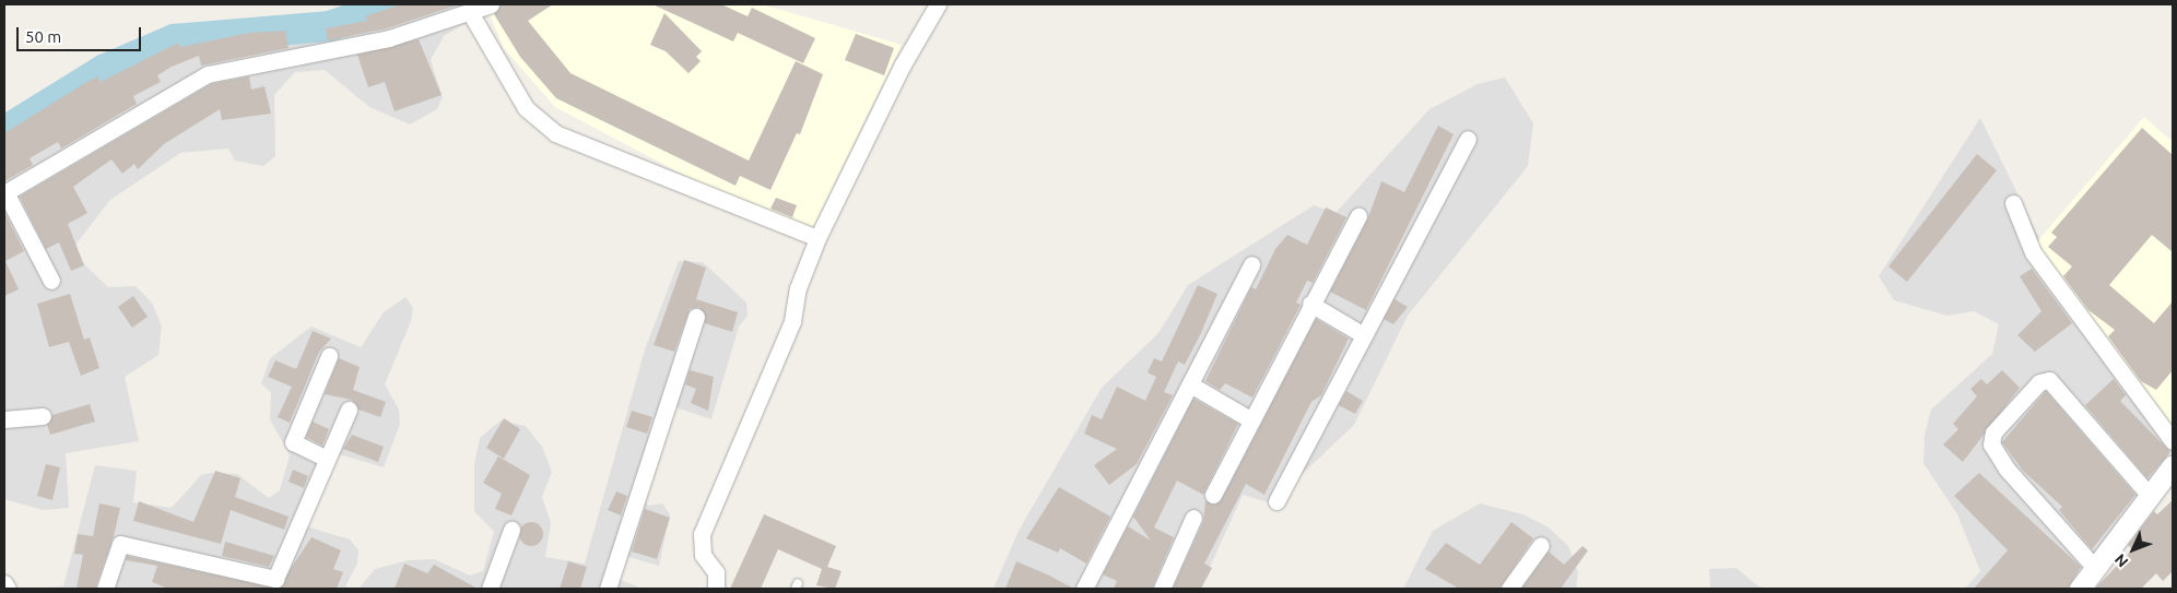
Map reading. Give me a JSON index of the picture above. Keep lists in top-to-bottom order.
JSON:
{
  "scale_bar": "50 m",
  "north": "bottom left"
}
